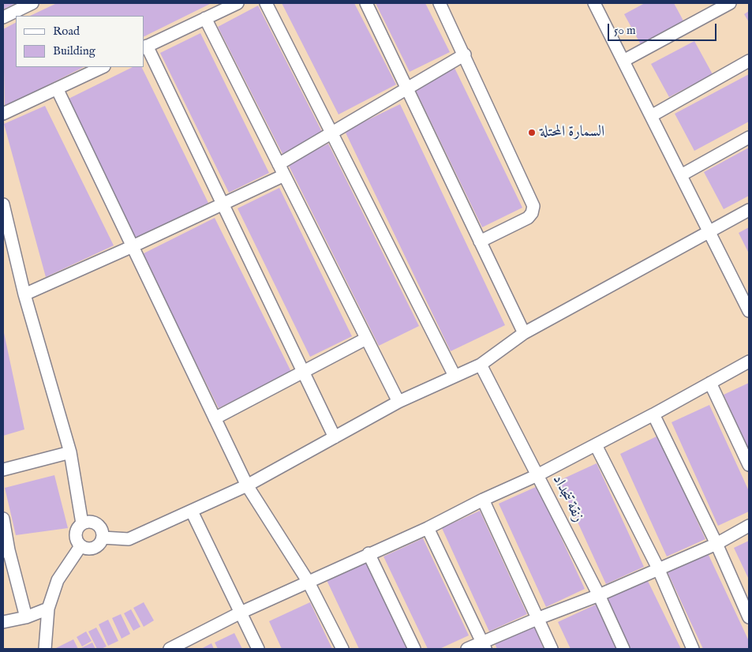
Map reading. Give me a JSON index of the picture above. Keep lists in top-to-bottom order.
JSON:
{
  "streets": {
    "street": ["زنقة تنجداد"]
  },
  "places": ["السمارة المحتلة"],
  "legend": ["Road", "Building"],
  "scale_bar": "50 m"
}
